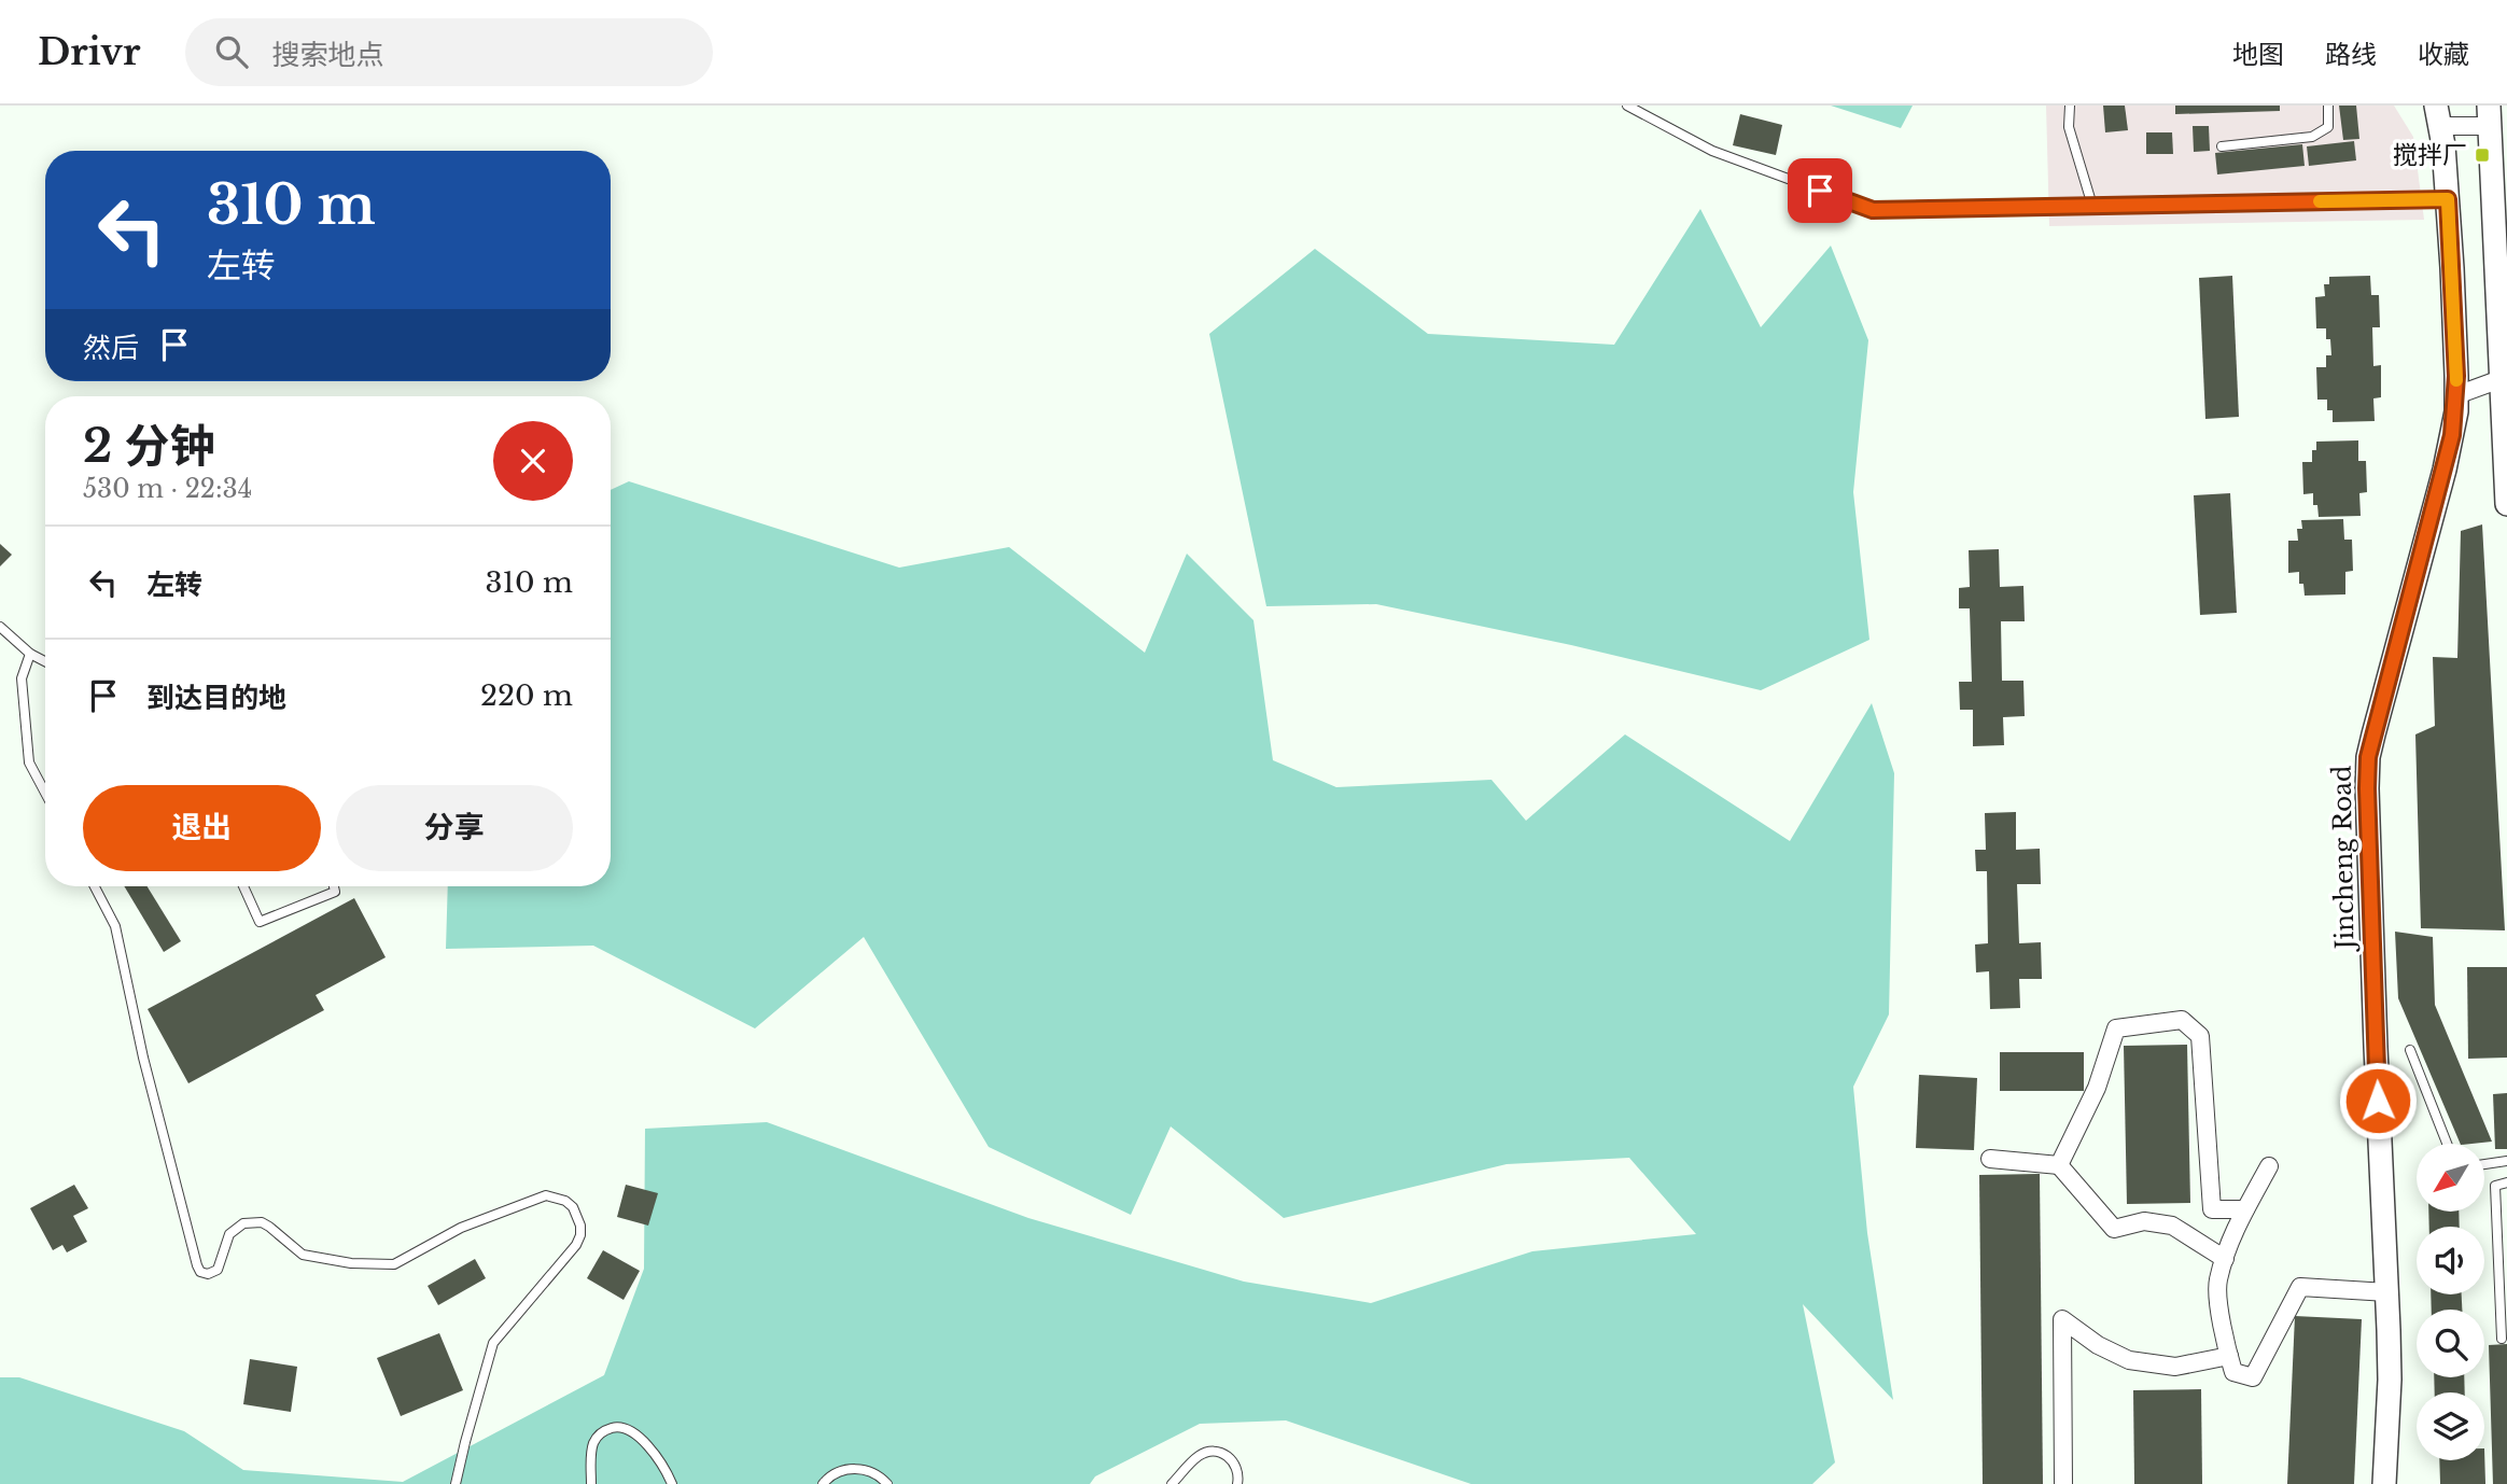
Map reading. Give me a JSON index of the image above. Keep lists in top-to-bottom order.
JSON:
{
  "streets": {
    "street": ["Jincheng Road"]
  },
  "places": {
    "transit": ["搅拌厂"]
  },
  "north": "bottom left",
  "page": {
    "header": "Drivr",
    "search": "搜索地点",
    "nav": ["地图", "路线", "收藏"],
    "turn": ["310 m", "左转"],
    "then": "然后",
    "heading": ["2 分钟", "530 m · 22:34"],
    "list": [
      {
        "name": "左转",
        "value": "310 m"
      },
      {
        "name": "到达目的地",
        "value": "220 m"
      }
    ],
    "buttons": ["退出", "分享"]
  }
}
